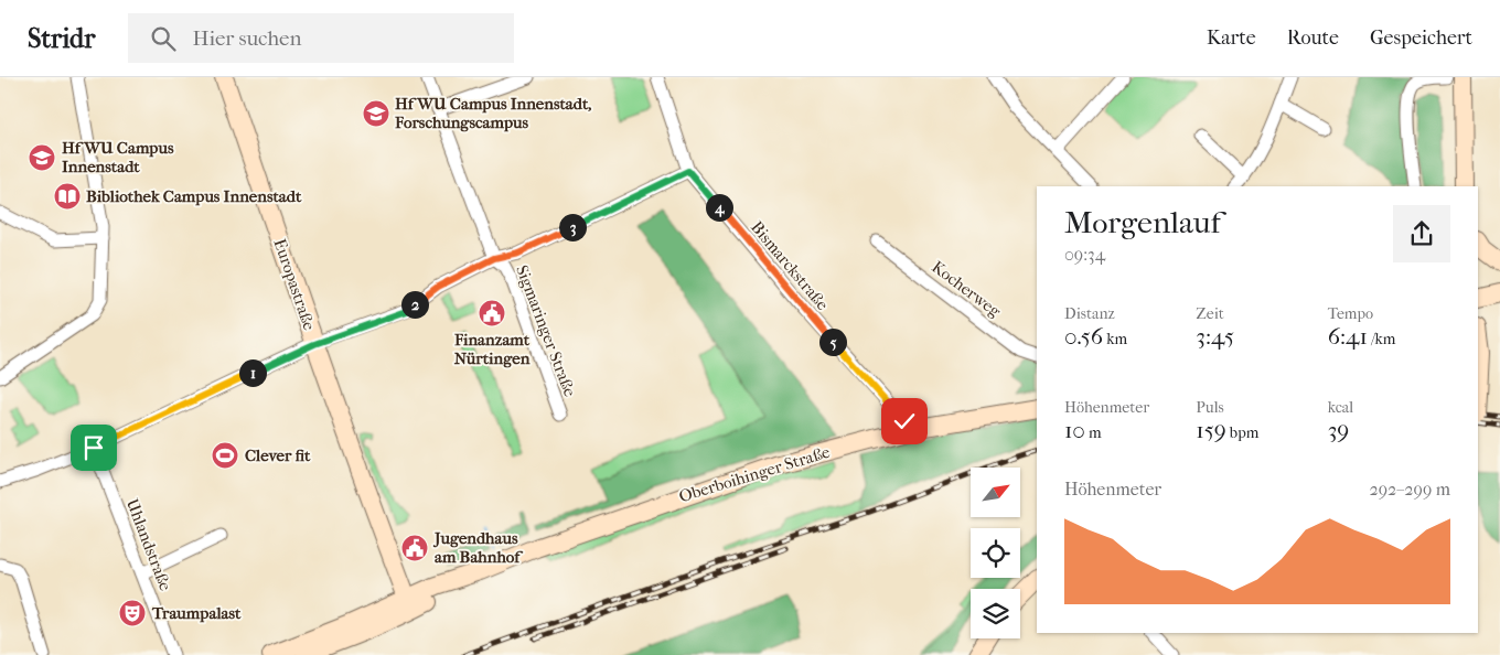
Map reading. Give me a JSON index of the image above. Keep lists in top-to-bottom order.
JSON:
{
  "streets": {
    "main road": ["Europastraße", "Oberboihinger Straße"],
    "street": [
      "Bismarckstraße",
      "Kocherweg",
      "Sigmaringer Straße",
      "Uhlandstraße"
    ]
  },
  "crossings": [
    ["Bismarckstraße", "Oberboihinger Straße"],
    ["Europastraße", "Oberboihinger Straße"]
  ],
  "places": {
    "school or university": ["HfWU Campus Innenstadt, Forschungscampus", "HfWU Campus Innenstadt"],
    "library": ["Bibliothek Campus Innenstadt"],
    "public building": ["Finanzamt Nürtingen", "Jugendhaus am Bahnhof"],
    "sports": ["Clever fit"],
    "theatre": ["Traumpalast"]
  },
  "north": "top right",
  "page": {
    "header": "Stridr",
    "search": "Hier suchen",
    "nav": ["Karte", "Route", "Gespeichert"],
    "heading": ["Morgenlauf", "09:34"],
    "pins": [
      "4",
      "3",
      "2",
      "5",
      "1"
    ],
    "stats": [
      ["Distanz", "0.56 km"],
      ["Zeit", "3:45"],
      ["Tempo", "6:41 /km"],
      ["Höhenmeter", "10 m"],
      ["Puls", "159 bpm"],
      ["kcal", "39"]
    ],
    "chart": ["Höhenmeter", "292–299 m"]
  }
}
